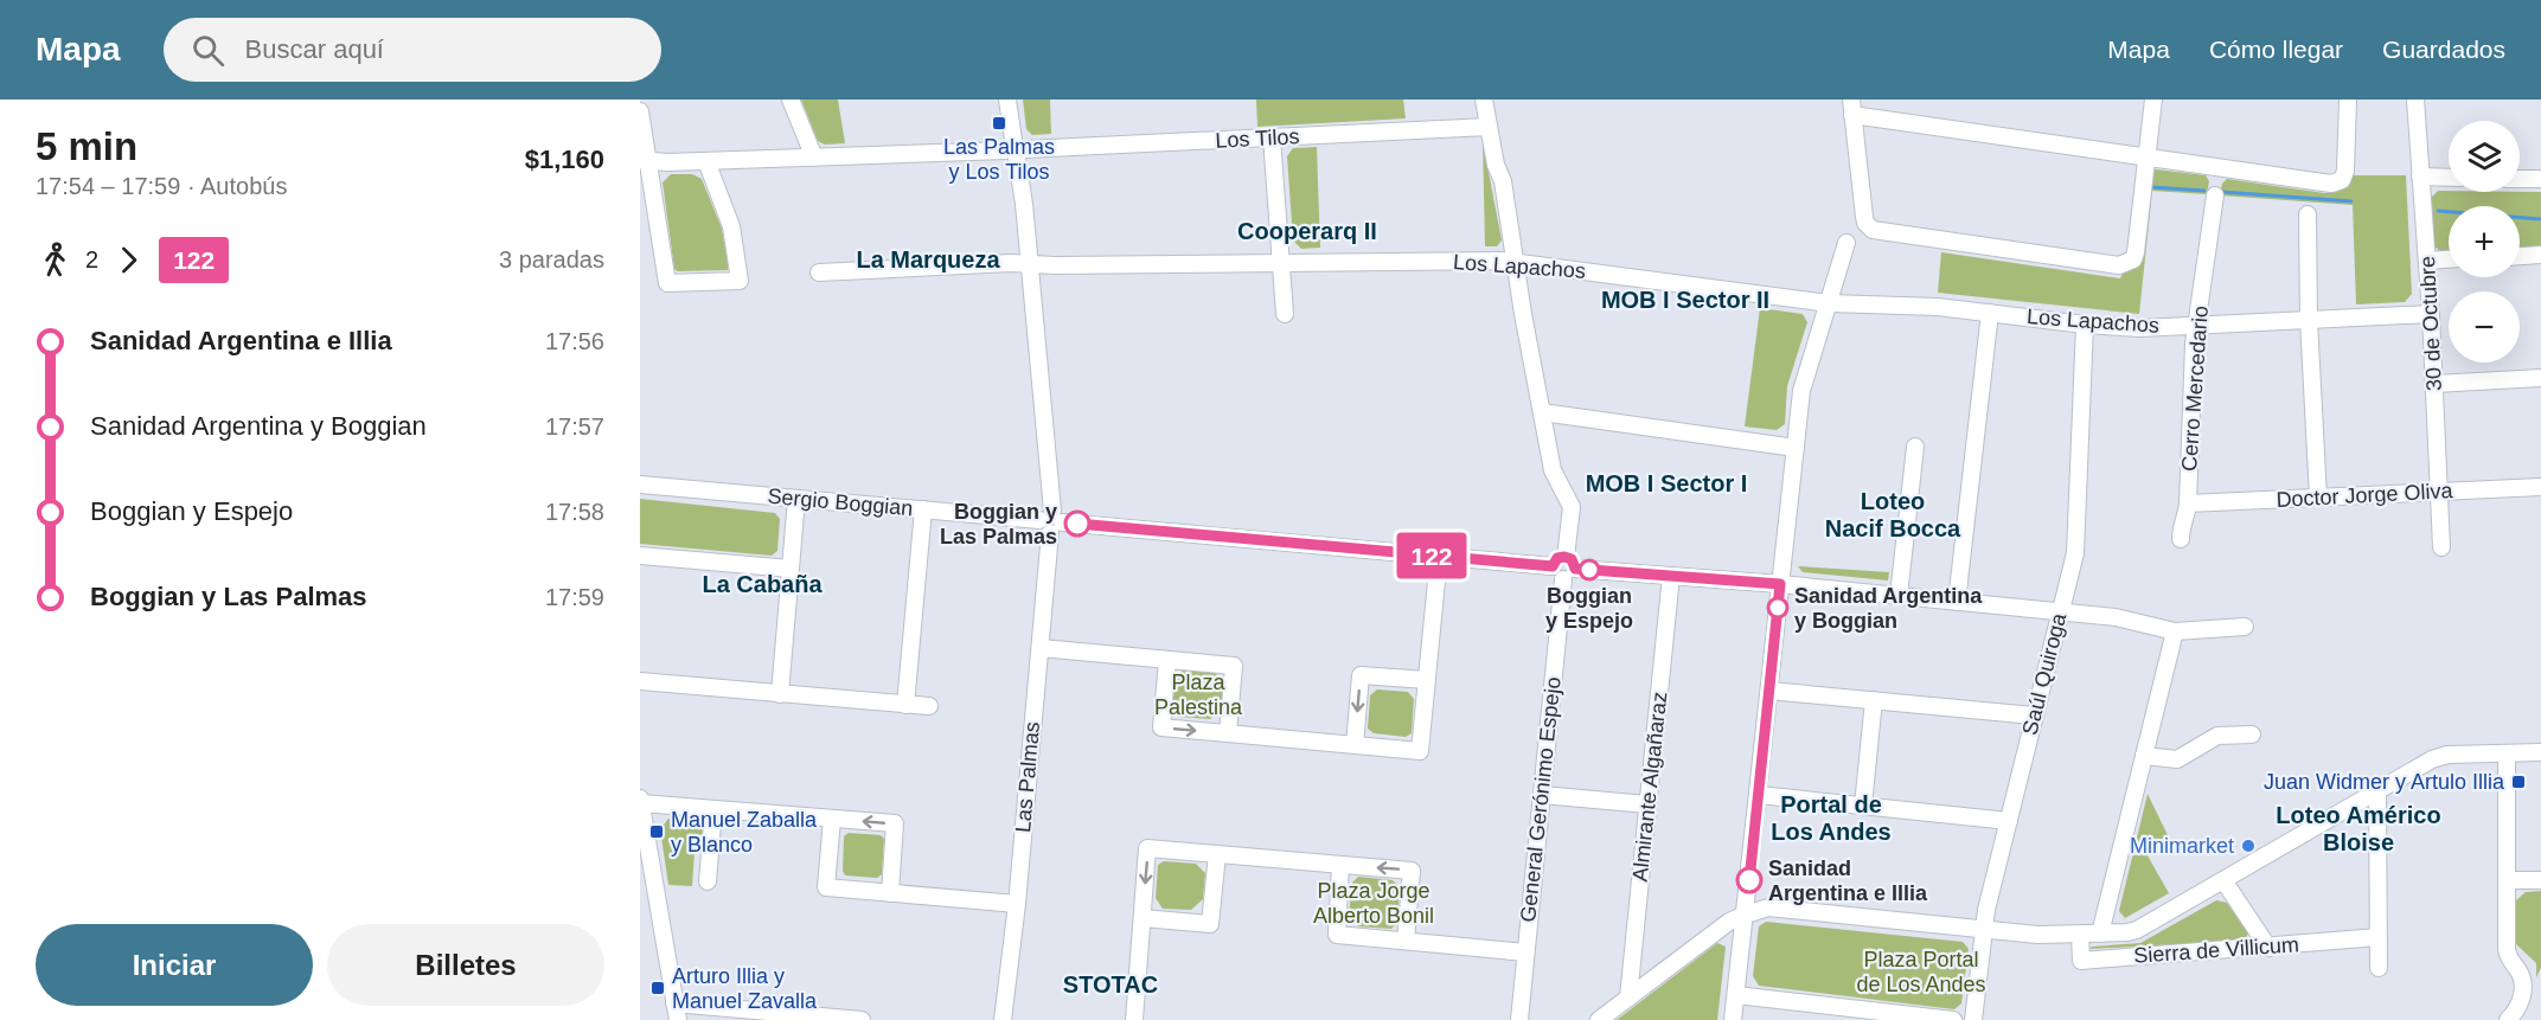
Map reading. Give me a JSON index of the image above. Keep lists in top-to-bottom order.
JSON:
{
  "streets": {
    "street": [
      "Los Tilos",
      "Los Lapachos",
      "30 de Octubre",
      "Cerro Mercedario",
      "Doctor Jorge Oliva",
      "Sergio Boggian",
      "Saúl Quiroga",
      "Las Palmas",
      "Almirante Algañaraz",
      "General Gerónimo Espejo",
      "Sierra de Villicum"
    ]
  },
  "crossings": [
    ["Los Tilos", "Las Palmas"],
    ["Los Tilos", "General Gerónimo Espejo"],
    ["Los Lapachos", "30 de Octubre"],
    ["Los Lapachos", "Cerro Mercedario"],
    ["Los Lapachos", "Saúl Quiroga"],
    ["Los Lapachos", "Las Palmas"],
    ["Los Lapachos", "General Gerónimo Espejo"],
    ["30 de Octubre", "Doctor Jorge Oliva"],
    ["Cerro Mercedario", "Doctor Jorge Oliva"],
    ["Sergio Boggian", "Saúl Quiroga"],
    ["Sergio Boggian", "Las Palmas"],
    ["Sergio Boggian", "Almirante Algañaraz"],
    ["Sergio Boggian", "General Gerónimo Espejo"]
  ],
  "districts": [
    "Cooperarq II",
    "La Marqueza",
    "MOB I Sector II",
    "MOB I Sector I",
    "Loteo Nacif Bocca",
    "La Cabaña",
    "Portal de Los Andes",
    "Loteo Américo Bloise",
    "STOTAC"
  ],
  "parks": ["Plaza Palestina", "Plaza Jorge Alberto Bonil", "Plaza Portal de Los Andes"],
  "places": {
    "transit": [
      "Las Palmas y Los Tilos",
      "Juan Widmer y Artulo Illia",
      "Manuel Zaballa y Blanco",
      "Arturo Illia y Manuel Zavalla"
    ],
    "other": [
      "Boggian y Las Palmas",
      "Boggian y Espejo",
      "Sanidad Argentina y Boggian",
      "Minimarket",
      "Sanidad Argentina e Illia"
    ]
  },
  "lines": ["bus line 122"],
  "page": {
    "header": "Mapa",
    "search": "Buscar aquí",
    "nav": ["Mapa", "Cómo llegar", "Guardados"],
    "heading": ["5 min", "17:54 – 17:59 · Autobús", "$1,160"],
    "on_map": "122",
    "map_buttons": ["+", "−"],
    "legs": ["2", "122", "3 paradas"],
    "list": [
      {
        "name": "Sanidad Argentina e Illia",
        "value": "17:56"
      },
      {
        "name": "Sanidad Argentina y Boggian",
        "value": "17:57"
      },
      {
        "name": "Boggian y Espejo",
        "value": "17:58"
      },
      {
        "name": "Boggian y Las Palmas",
        "value": "17:59"
      }
    ],
    "buttons": ["Iniciar", "Billetes"]
  }
}
